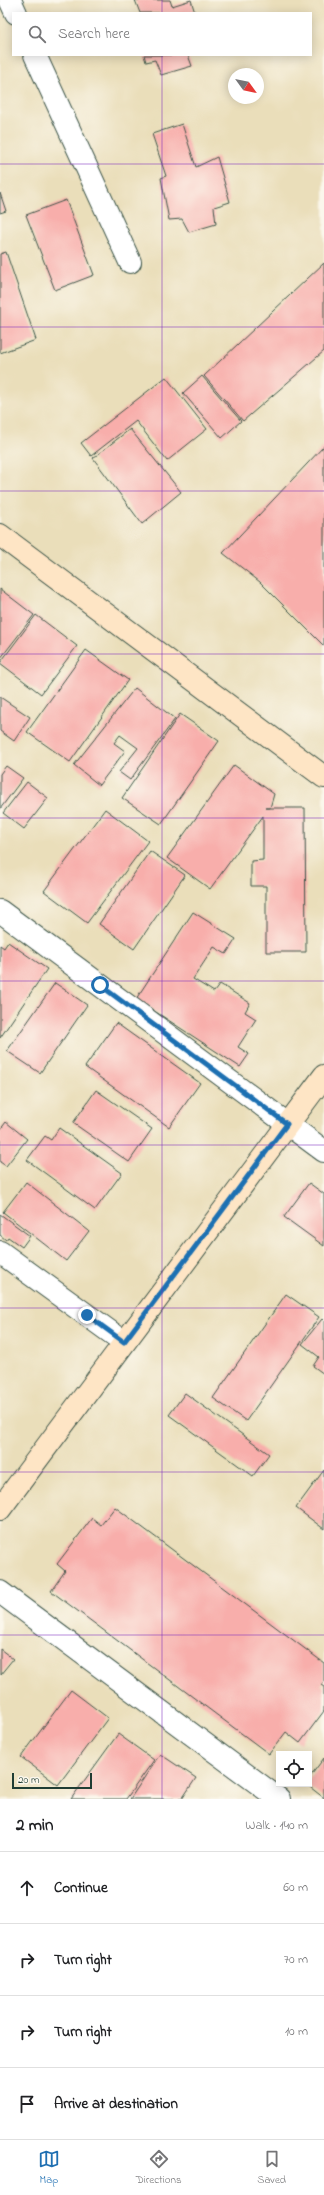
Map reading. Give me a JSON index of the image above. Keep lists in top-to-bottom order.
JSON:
{
  "scale_bar": "20 m",
  "north": "bottom right",
  "page": {
    "search": "Search here",
    "scale": "20 m",
    "heading": ["2 min", "Walk · 140 m"],
    "list": [
      ["Continue", "60 m"],
      ["Turn right", "70 m"],
      ["Turn right", "10 m"],
      "Arrive at destination"
    ],
    "nav": ["Map", "Directions", "Saved"]
  }
}
